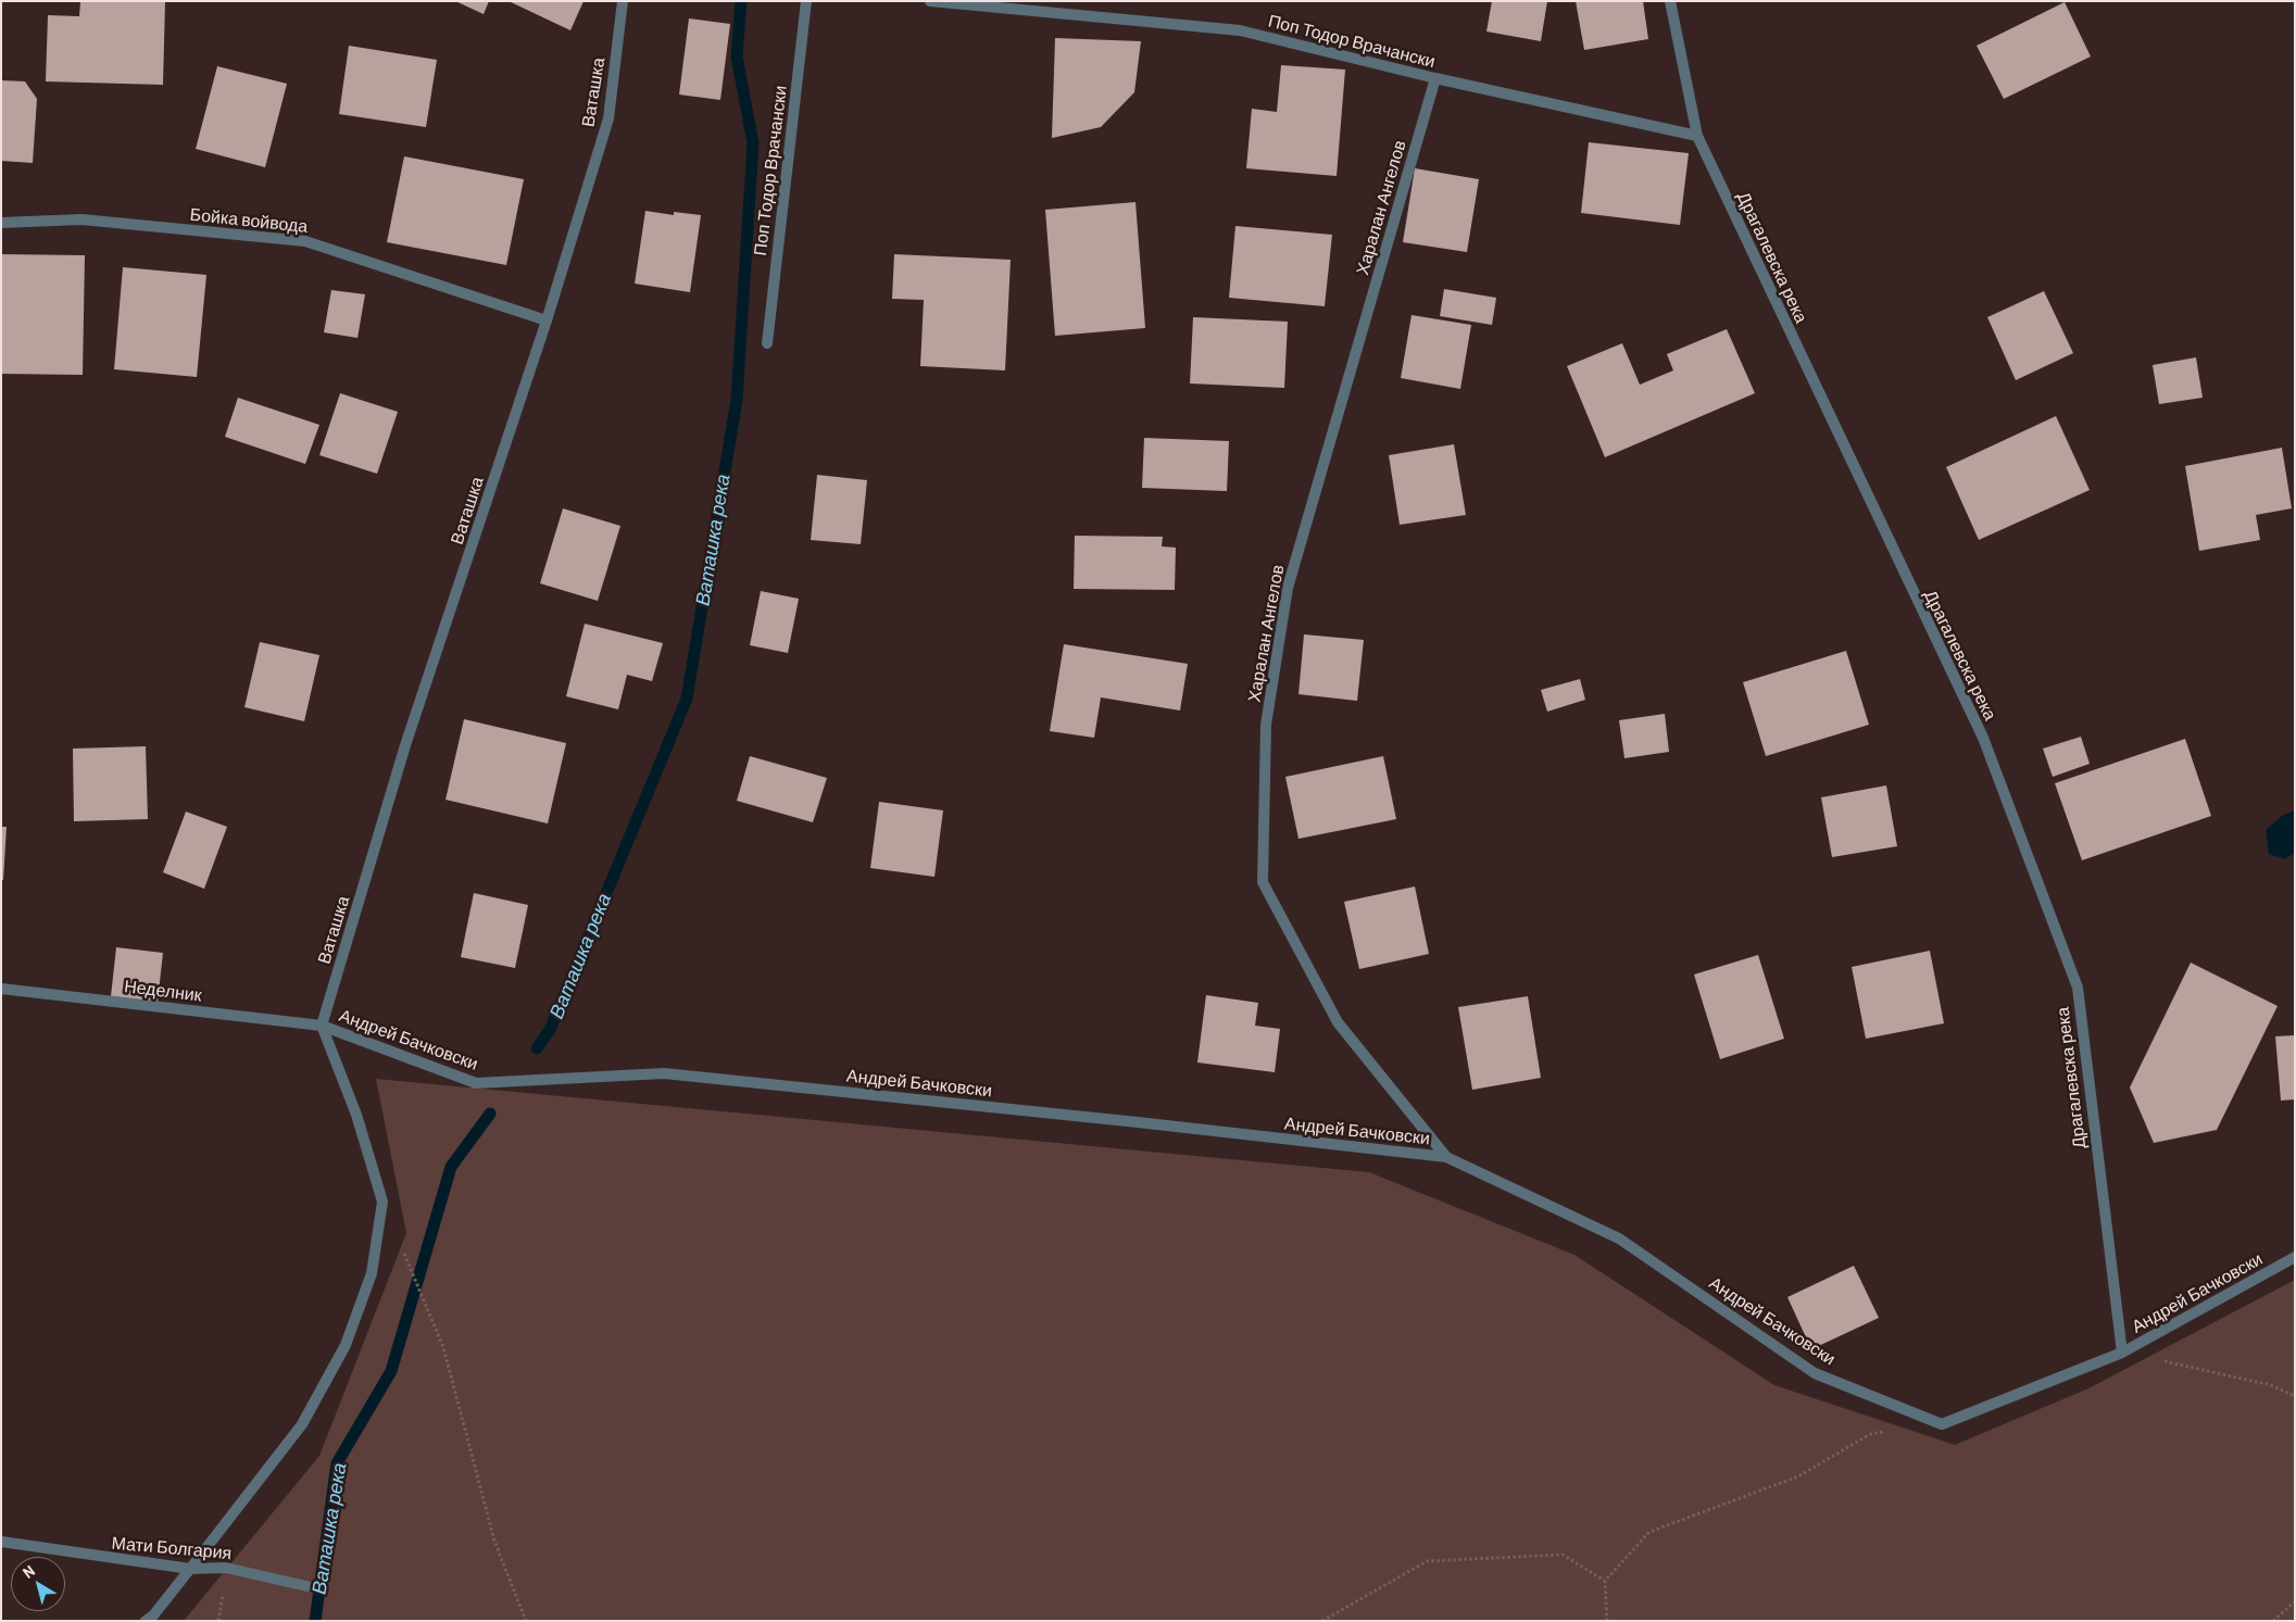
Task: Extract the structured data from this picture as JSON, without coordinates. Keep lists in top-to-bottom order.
{
  "streets": {
    "street": [
      "Поп Тодор Врачански",
      "Ваташка",
      "Харалан Ангелов",
      "Бойка войвода",
      "Драгалевска река",
      "Неделник",
      "Андрей Бачковски",
      "Мати Болгария"
    ]
  },
  "crossings": [
    ["Поп Тодор Врачански", "Харалан Ангелов"],
    ["Поп Тодор Врачански", "Драгалевска река"],
    ["Ваташка", "Бойка войвода"],
    ["Ваташка", "Неделник"],
    ["Ваташка", "Андрей Бачковски"],
    ["Харалан Ангелов", "Андрей Бачковски"],
    ["Драгалевска река", "Андрей Бачковски"],
    ["Неделник", "Андрей Бачковски"]
  ],
  "water": ["Ваташка река"],
  "north": "top left"
}
